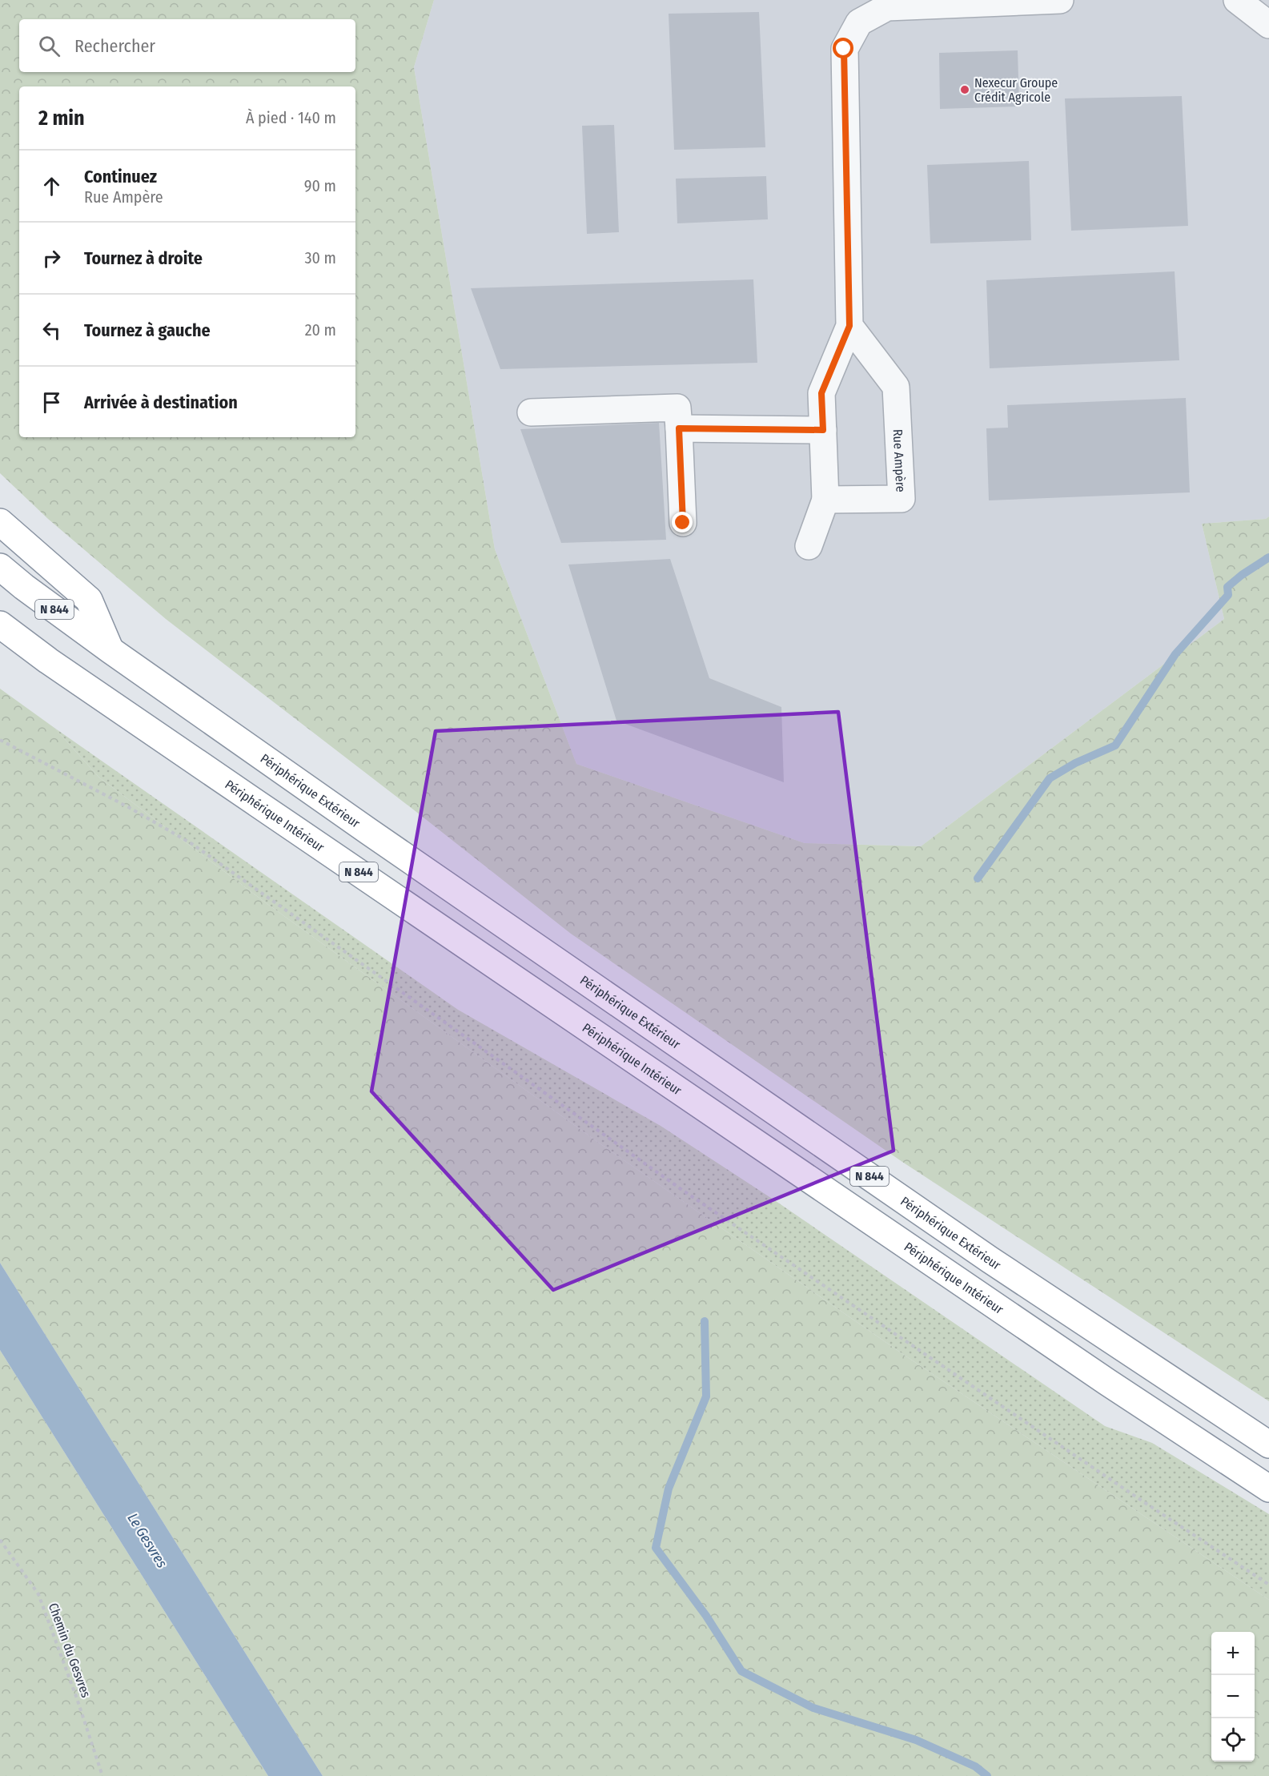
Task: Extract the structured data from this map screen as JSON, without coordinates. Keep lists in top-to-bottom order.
{
  "streets": {
    "highway": ["N 844", "Périphérique Extérieur", "Périphérique Intérieur"],
    "street": ["Rue Ampère"],
    "path": ["Chemin du Gesvres"]
  },
  "water": ["Le Gesvres"],
  "places": ["Nexecur Groupe Crédit Agricole"],
  "page": {
    "search": "Rechercher",
    "heading": ["2 min", "À pied · 140 m"],
    "list": [
      ["Continuez", "Rue Ampère", "90 m"],
      ["Tournez à droite", "30 m"],
      ["Tournez à gauche", "20 m"],
      "Arrivée à destination"
    ],
    "map_buttons": ["+", "−"]
  }
}
